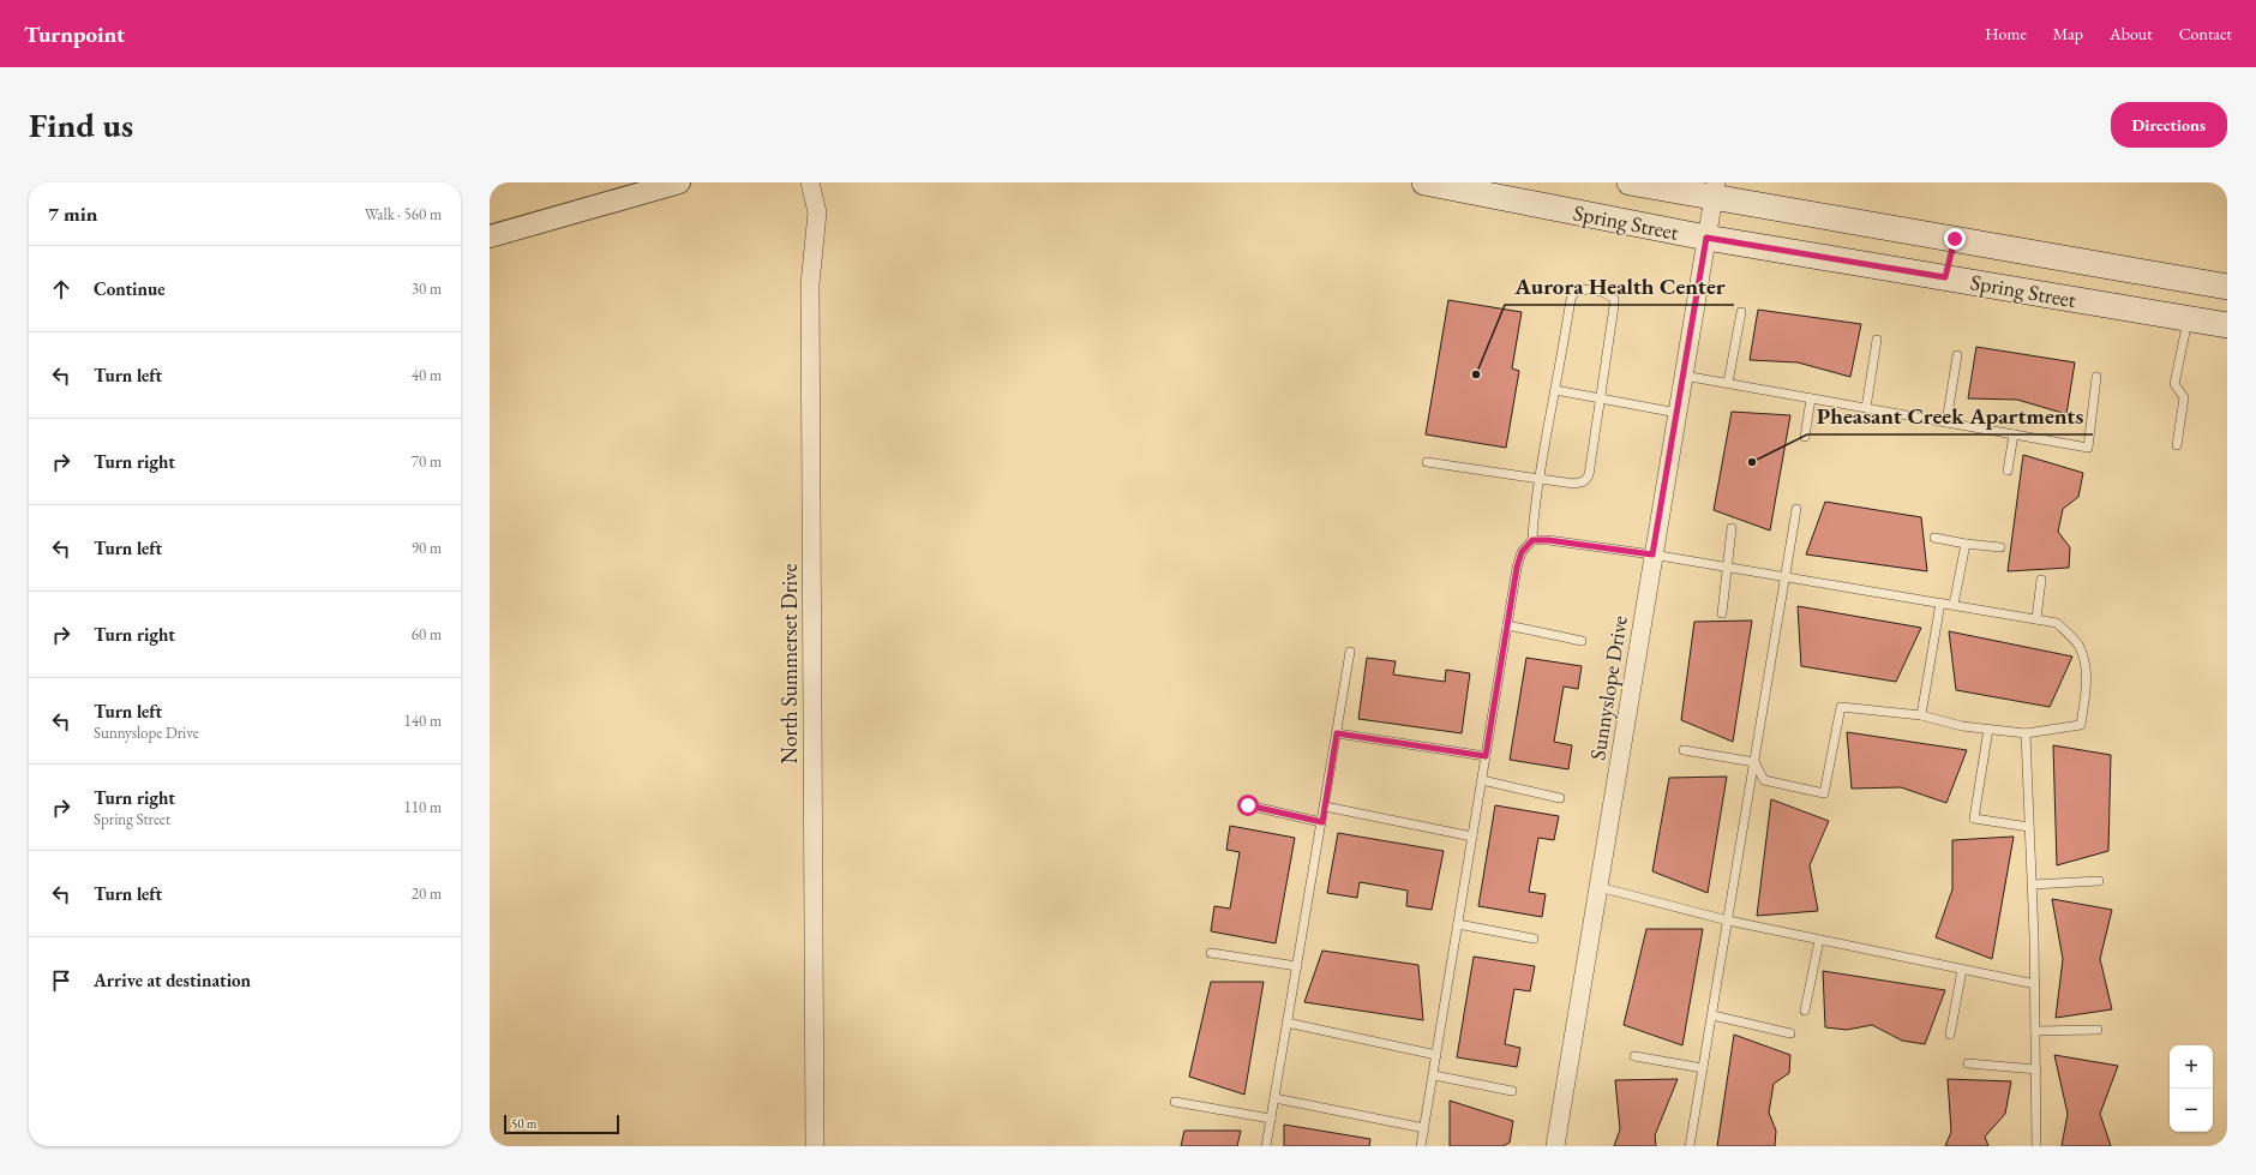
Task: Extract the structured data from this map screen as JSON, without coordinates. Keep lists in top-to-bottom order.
{
  "streets": {
    "main road": ["Spring Street"],
    "street": ["North Summerset Drive", "Sunnyslope Drive"]
  },
  "crossings": [
    ["Spring Street", "Sunnyslope Drive"]
  ],
  "places": ["Aurora Health Center", "Pheasant Creek Apartments"],
  "scale_bar": "50 m",
  "page": {
    "header": "Turnpoint",
    "nav": [
      "Home",
      "Map",
      "About",
      "Contact"
    ],
    "buttons": "Directions",
    "title": "Find us",
    "heading": ["7 min", "Walk · 560 m"],
    "list": [
      ["Continue", "30 m"],
      ["Turn left", "40 m"],
      ["Turn right", "70 m"],
      ["Turn left", "90 m"],
      ["Turn right", "60 m"],
      ["Turn left", "Sunnyslope Drive", "140 m"],
      ["Turn right", "Spring Street", "110 m"],
      ["Turn left", "20 m"],
      "Arrive at destination"
    ],
    "map_buttons": ["+", "−"],
    "scale": "50 m"
  }
}
